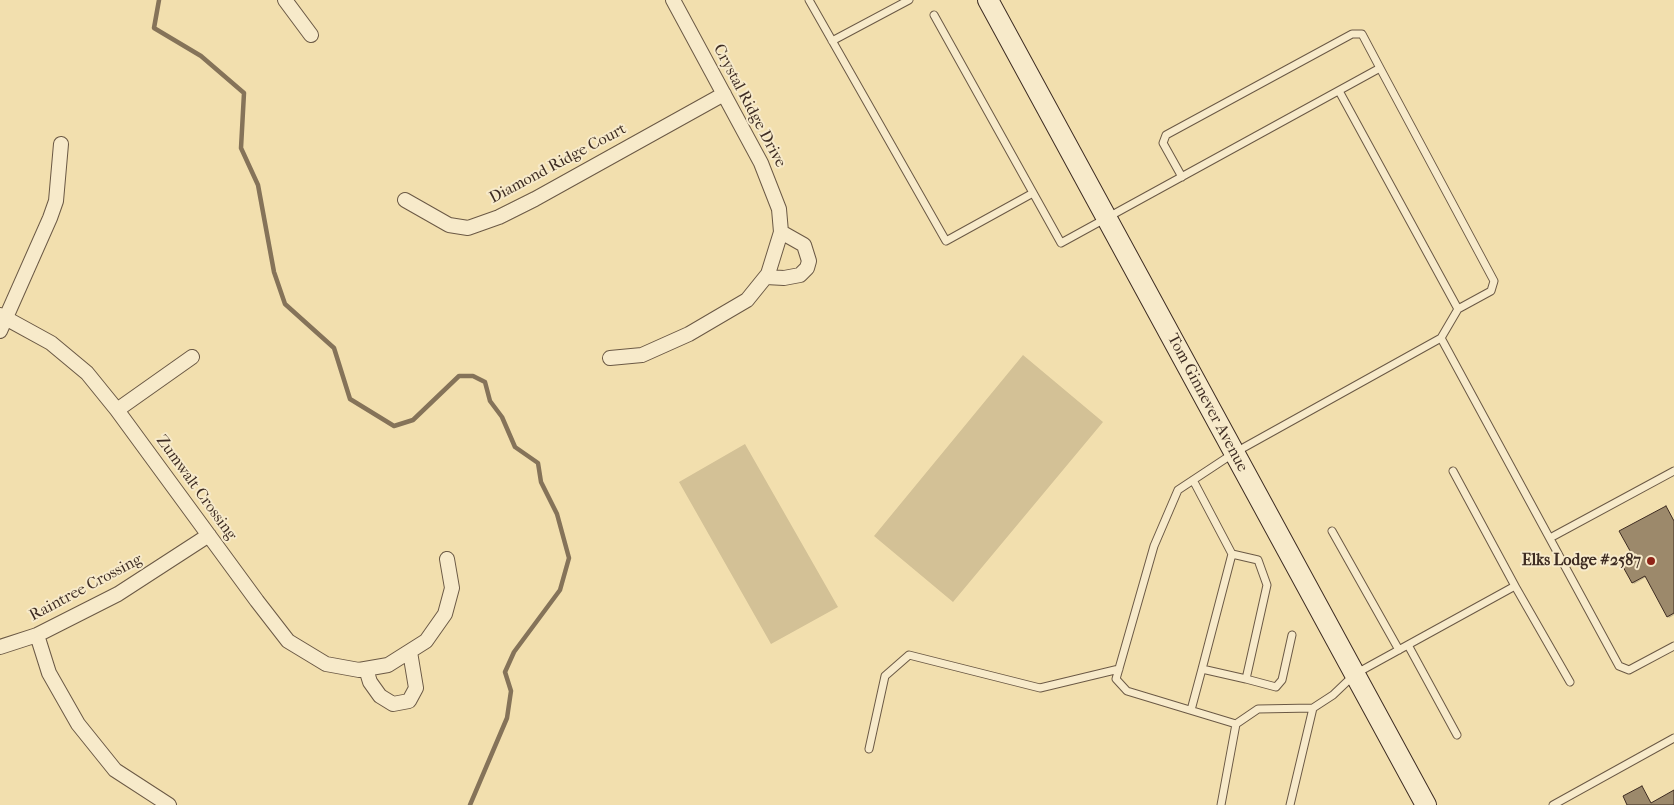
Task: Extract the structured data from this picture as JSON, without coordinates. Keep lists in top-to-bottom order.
{
  "streets": {
    "main road": ["Tom Ginnever Avenue"],
    "street": [
      "Crystal Ridge Drive",
      "Diamond Ridge Court",
      "Zumwalt Crossing",
      "Raintree Crossing"
    ]
  },
  "crossings": [
    ["Crystal Ridge Drive", "Diamond Ridge Court"],
    ["Zumwalt Crossing", "Raintree Crossing"]
  ],
  "places": ["Elks Lodge #2587"]
}
